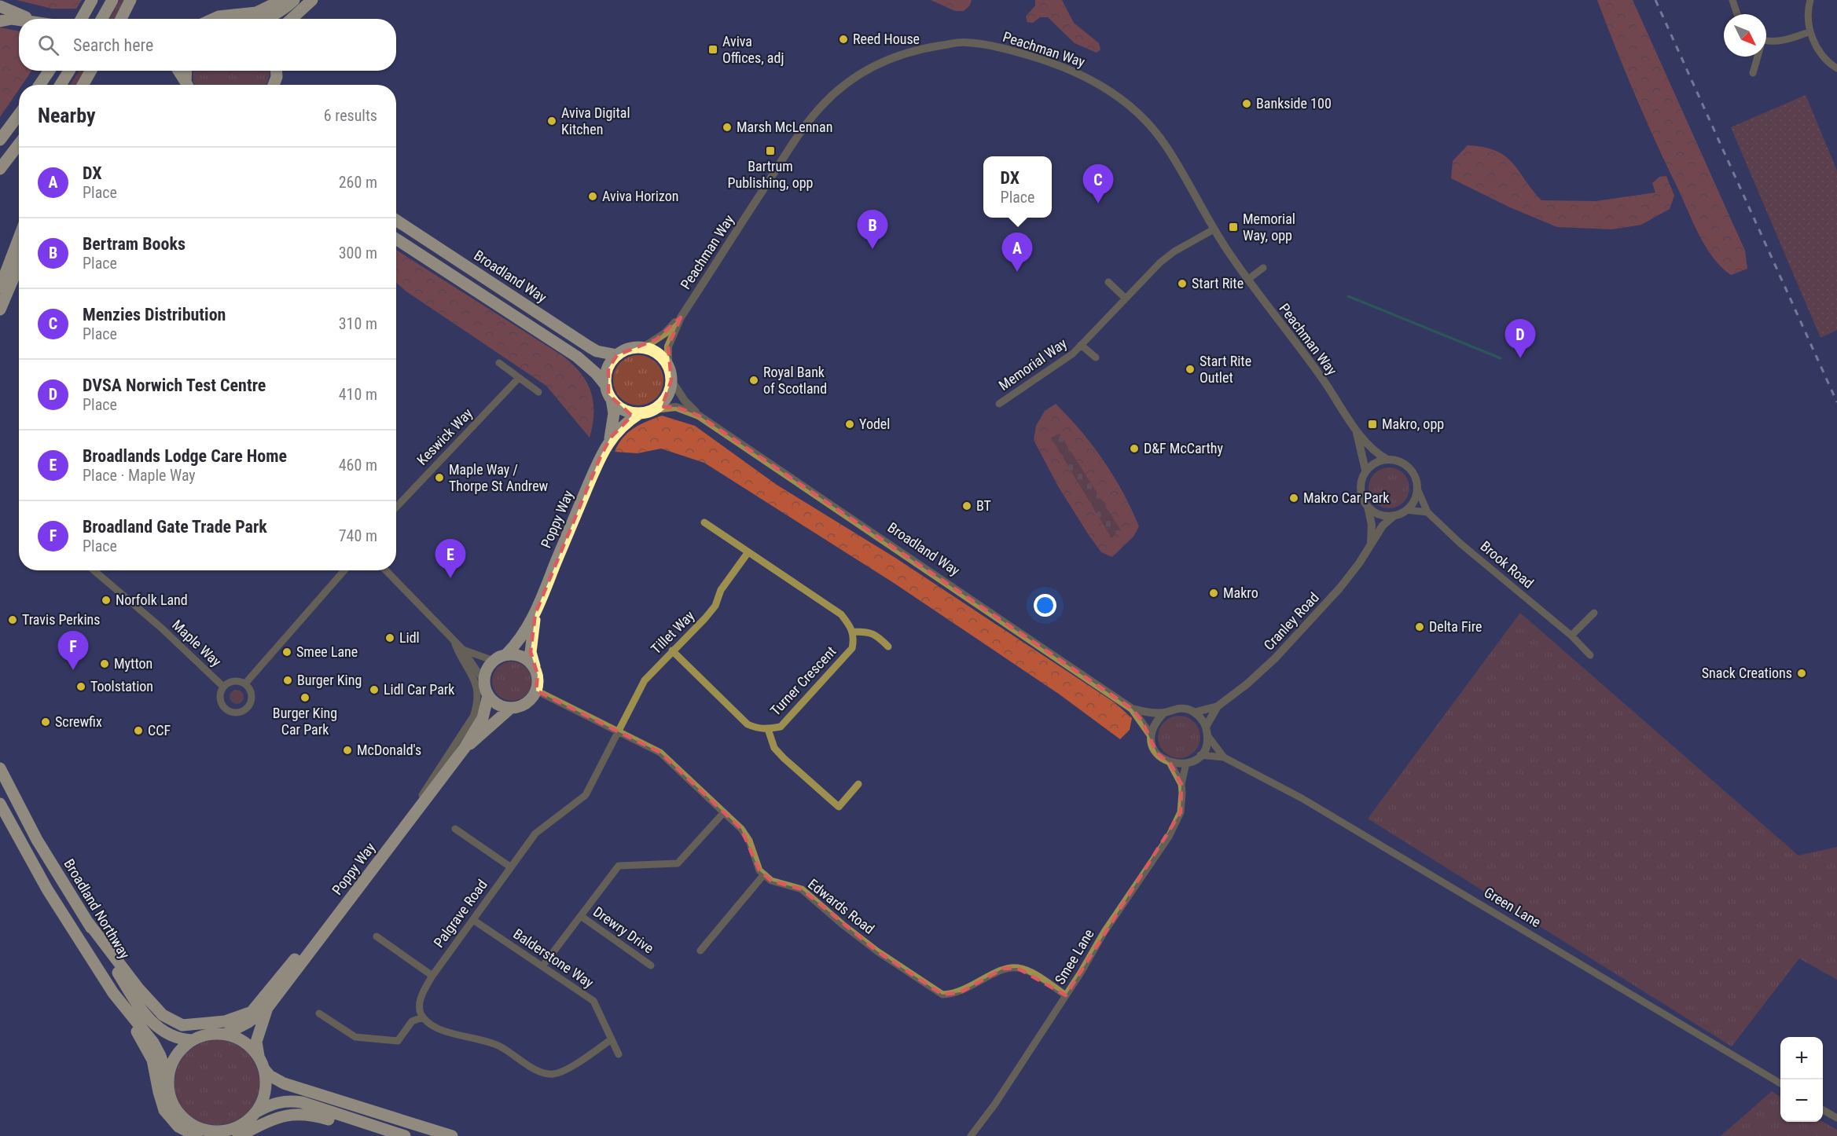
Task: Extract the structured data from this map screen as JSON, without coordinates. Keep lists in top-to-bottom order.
{
  "streets": {
    "highway": ["Broadland Way", "Poppy Way", "Broadland Northway"],
    "street": [
      "Peachman Way",
      "Memorial Way",
      "Keswick Way",
      "Brook Road",
      "Cranley Road",
      "Tillet Way",
      "Maple Way",
      "Turner Crescent",
      "Edwards Road",
      "Green Lane",
      "Palgrave Road",
      "Drewry Drive",
      "Smee Lane",
      "Balderstone Way"
    ]
  },
  "crossings": [
    ["Peachman Way", "Broadland Way"],
    ["Peachman Way", "Memorial Way"],
    ["Peachman Way", "Poppy Way"],
    ["Peachman Way", "Brook Road"],
    ["Peachman Way", "Cranley Road"],
    ["Broadland Way", "Poppy Way"],
    ["Broadland Way", "Cranley Road"],
    ["Broadland Way", "Green Lane"],
    ["Broadland Way", "Smee Lane"],
    ["Poppy Way", "Broadland Northway"],
    ["Brook Road", "Cranley Road"],
    ["Cranley Road", "Green Lane"],
    ["Cranley Road", "Smee Lane"],
    ["Tillet Way", "Turner Crescent"],
    ["Tillet Way", "Palgrave Road"],
    ["Edwards Road", "Smee Lane"],
    ["Green Lane", "Smee Lane"],
    ["Palgrave Road", "Balderstone Way"],
    ["Drewry Drive", "Balderstone Way"]
  ],
  "places": {
    "other": [
      "Reed House",
      "Bankside 100",
      "Aviva Digital Kitchen",
      "Marsh McLennan",
      "Aviva Horizon",
      "Start Rite",
      "Start Rite Outlet",
      "Royal Bank of Scotland",
      "Yodel",
      "D&F McCarthy",
      "Maple Way / Thorpe St Andrew",
      "Makro Car Park",
      "BT",
      "Makro",
      "Norfolk Land",
      "Travis Perkins",
      "Delta Fire",
      "Lidl",
      "Smee Lane",
      "Mytton",
      "Snack Creations",
      "Burger King",
      "Toolstation",
      "Lidl Car Park",
      "Burger King Car Park",
      "Screwfix",
      "CCF",
      "McDonald's"
    ],
    "transit": [
      "Aviva Offices, adj",
      "Bartrum Publishing, opp",
      "Memorial Way, opp",
      "Makro, opp"
    ]
  },
  "north": "bottom right",
  "page": {
    "search": "Search here",
    "heading": ["Nearby", "6 results"],
    "list": [
      {
        "mark": "A",
        "name": "DX",
        "note": "Place",
        "value": "260 m"
      },
      {
        "mark": "B",
        "name": "Bertram Books",
        "note": "Place",
        "value": "300 m"
      },
      {
        "mark": "C",
        "name": "Menzies Distribution",
        "note": "Place",
        "value": "310 m"
      },
      {
        "mark": "D",
        "name": "DVSA Norwich Test Centre",
        "note": "Place",
        "value": "410 m"
      },
      {
        "mark": "E",
        "name": "Broadlands Lodge Care Home",
        "note": "Place · Maple Way",
        "value": "460 m"
      },
      {
        "mark": "F",
        "name": "Broadland Gate Trade Park",
        "note": "Place",
        "value": "740 m"
      }
    ],
    "popup": ["DX", "Place"],
    "pins": [
      "C",
      "B",
      "A",
      "D",
      "E",
      "F"
    ],
    "map_buttons": ["+", "−"]
  }
}
